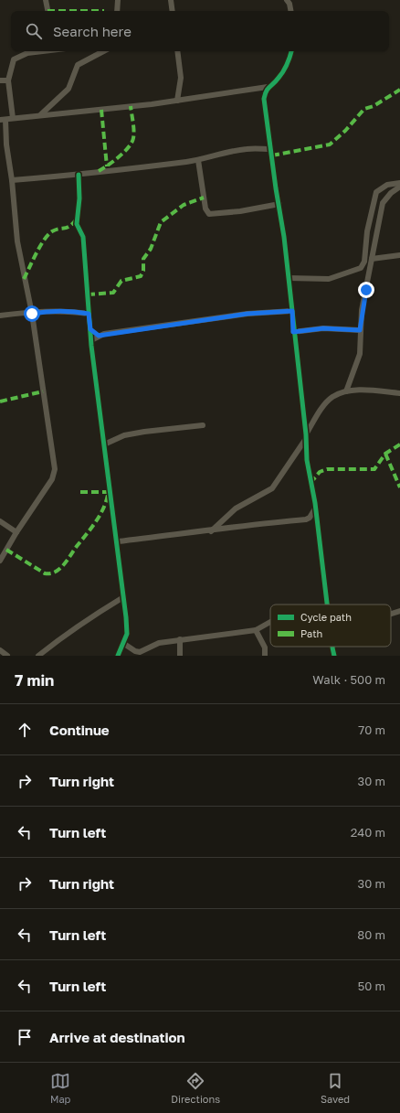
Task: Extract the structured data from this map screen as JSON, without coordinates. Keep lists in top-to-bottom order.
{
  "legend": ["Cycle path", "Path"],
  "page": {
    "search": "Search here",
    "heading": ["7 min", "Walk · 500 m"],
    "list": [
      ["Continue", "70 m"],
      ["Turn right", "30 m"],
      ["Turn left", "240 m"],
      ["Turn right", "30 m"],
      ["Turn left", "80 m"],
      ["Turn left", "50 m"],
      "Arrive at destination"
    ],
    "nav": ["Map", "Directions", "Saved"]
  }
}
